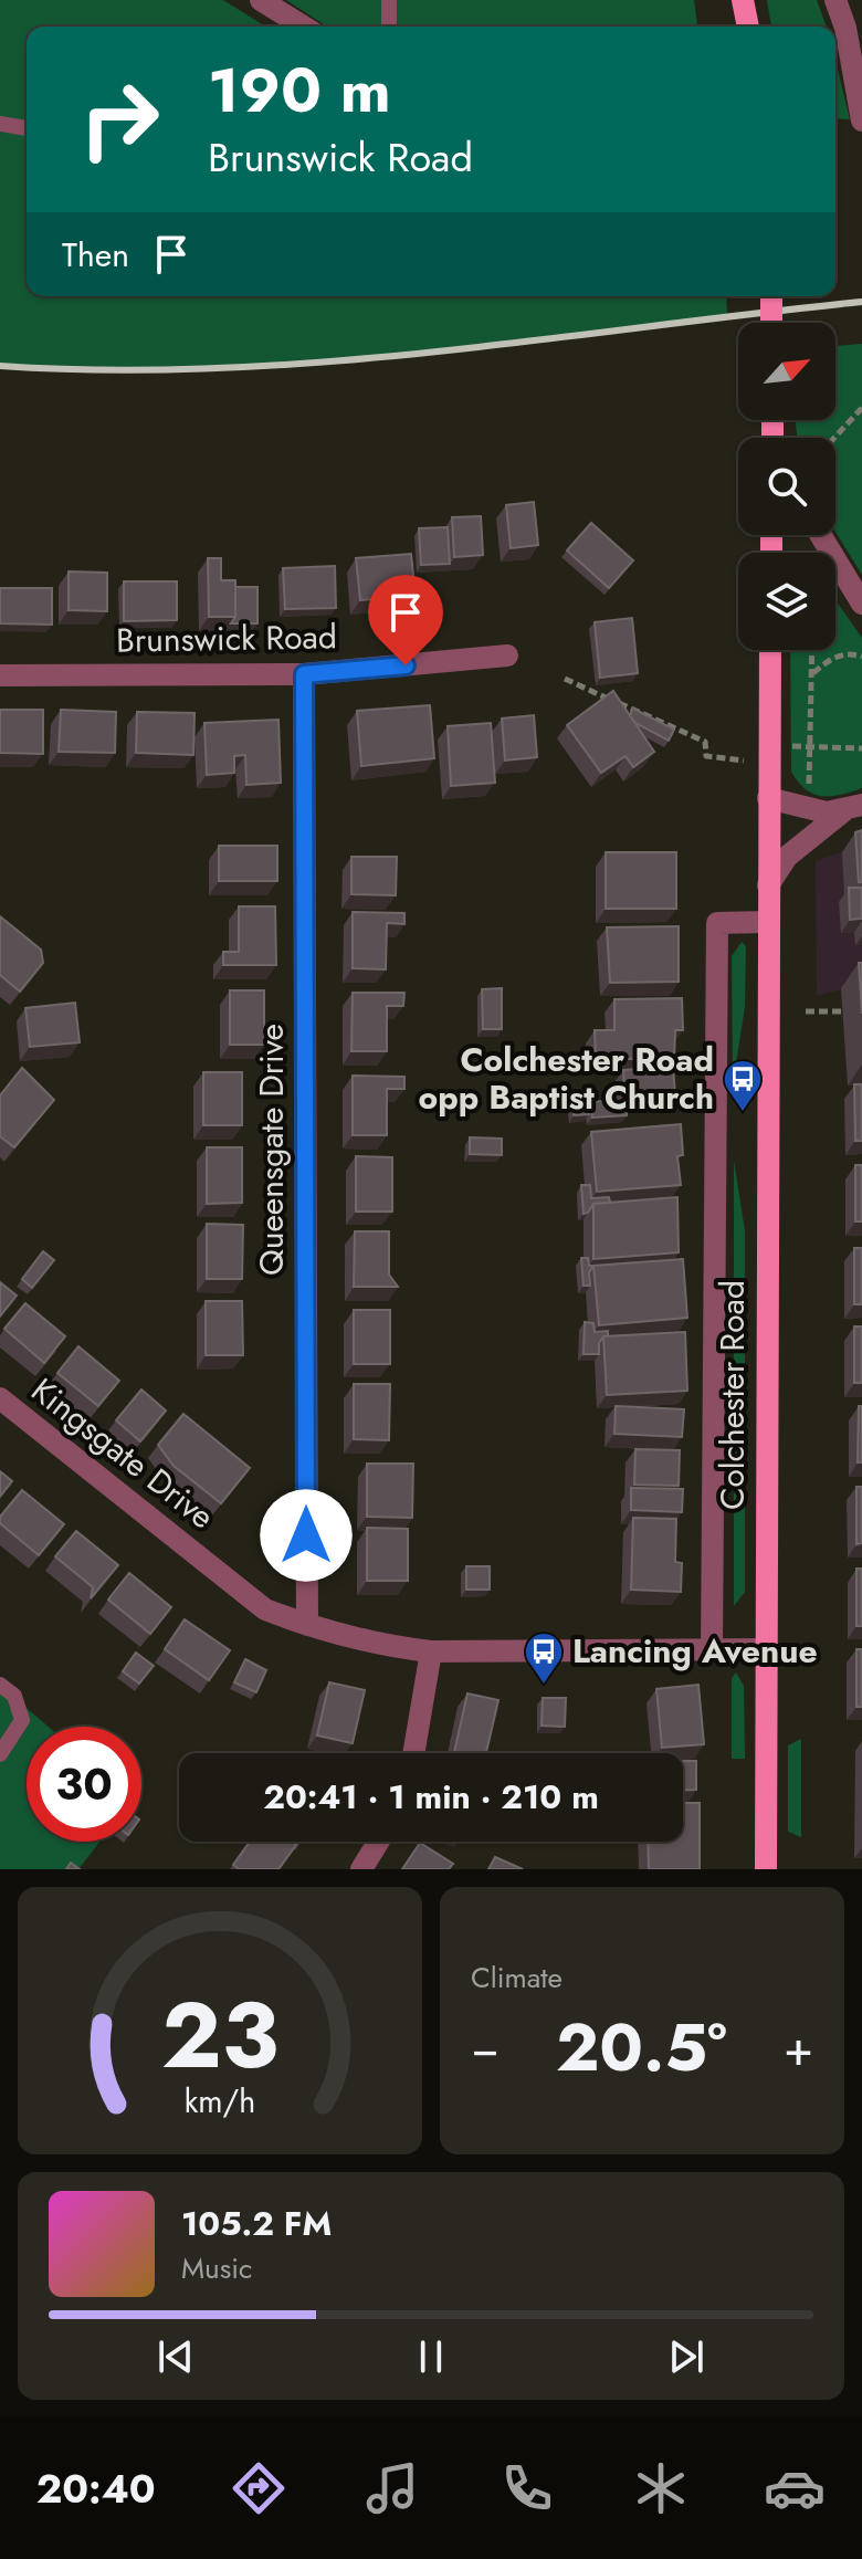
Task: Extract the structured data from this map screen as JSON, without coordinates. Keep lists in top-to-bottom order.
{
  "streets": {
    "main road": ["Colchester Road"],
    "street": ["Brunswick Road", "Queensgate Drive", "Kingsgate Drive"]
  },
  "crossings": [
    ["Brunswick Road", "Queensgate Drive"],
    ["Queensgate Drive", "Kingsgate Drive"],
    ["Colchester Road", "Kingsgate Drive"]
  ],
  "places": {
    "bus stop": ["Colchester Road opp Baptist Church", "Lancing Avenue"]
  },
  "north": "top right",
  "page": {
    "turn": ["190 m", "Brunswick Road"],
    "then": "Then",
    "limit": "30",
    "trip": "20:41 · 1 min · 210 m",
    "tile": "Climate",
    "heat": ["−", "20.5°", "+"],
    "song": ["105.2 FM", "Music"],
    "tabs": "20:40",
    "gauge": ["23", "km/h"]
  }
}
